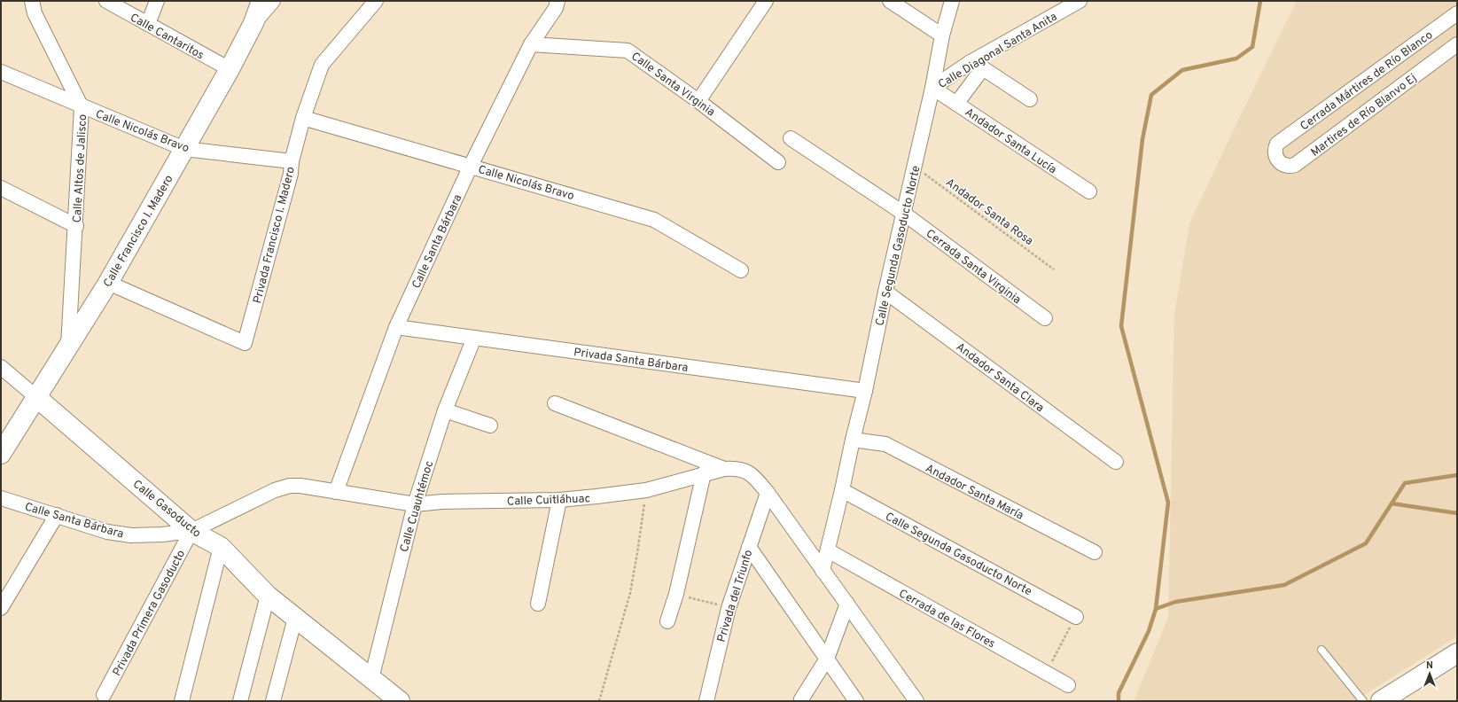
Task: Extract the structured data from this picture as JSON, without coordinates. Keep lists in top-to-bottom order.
{
  "streets": {
    "street": [
      "Calle Cantaritos",
      "Calle Diagonal Santa Anita",
      "Cerrada Mártires de Río Blanco",
      "Calle Santa Virginia",
      "Martires de Río Blanvo Ej",
      "Calle Nicolás Bravo",
      "Andador Santa Lucía",
      "Calle Altos de Jalisco",
      "Calle Francisco I. Madero",
      "Privada Francisco I. Madero",
      "Calle Santa Bárbara",
      "Calle Segunda Gasoducto Norte",
      "Cerrada Santa Virginia",
      "Privada Santa Bárbara",
      "Andador Santa Clara",
      "Andador Santa María",
      "Calle Cuitláhuac",
      "Calle Cuauhtémoc",
      "Calle Gasoducto",
      "Privada del Triunfo",
      "Privada Primera Gasoducto",
      "Cerrada de las Flores"
    ],
    "path": ["Andador Santa Rosa"]
  },
  "crossings": [
    ["Calle Cantaritos", "Calle Francisco I. Madero"],
    ["Calle Diagonal Santa Anita", "Andador Santa Lucía"],
    ["Calle Diagonal Santa Anita", "Calle Segunda Gasoducto Norte"],
    ["Cerrada Mártires de Río Blanco", "Martires de Río Blanvo Ej"],
    ["Calle Santa Virginia", "Calle Santa Bárbara"],
    ["Calle Nicolás Bravo", "Calle Altos de Jalisco"],
    ["Calle Nicolás Bravo", "Calle Francisco I. Madero"],
    ["Calle Nicolás Bravo", "Privada Francisco I. Madero"],
    ["Calle Nicolás Bravo", "Calle Santa Bárbara"],
    ["Andador Santa Lucía", "Calle Segunda Gasoducto Norte"],
    ["Calle Altos de Jalisco", "Calle Francisco I. Madero"],
    ["Andador Santa Rosa", "Calle Segunda Gasoducto Norte"],
    ["Calle Francisco I. Madero", "Privada Francisco I. Madero"],
    ["Calle Francisco I. Madero", "Calle Gasoducto"],
    ["Calle Santa Bárbara", "Privada Santa Bárbara"],
    ["Calle Santa Bárbara", "Calle Cuitláhuac"],
    ["Calle Santa Bárbara", "Calle Gasoducto"],
    ["Calle Santa Bárbara", "Privada Primera Gasoducto"],
    ["Calle Segunda Gasoducto Norte", "Cerrada Santa Virginia"],
    ["Calle Segunda Gasoducto Norte", "Privada Santa Bárbara"],
    ["Calle Segunda Gasoducto Norte", "Andador Santa Clara"],
    ["Calle Segunda Gasoducto Norte", "Andador Santa María"],
    ["Calle Segunda Gasoducto Norte", "Calle Cuitláhuac"],
    ["Calle Segunda Gasoducto Norte", "Cerrada de las Flores"],
    ["Privada Santa Bárbara", "Calle Cuauhtémoc"],
    ["Calle Cuitláhuac", "Calle Cuauhtémoc"],
    ["Calle Cuitláhuac", "Calle Gasoducto"],
    ["Calle Cuitláhuac", "Privada del Triunfo"],
    ["Calle Cuitláhuac", "Privada Primera Gasoducto"],
    ["Calle Cuauhtémoc", "Calle Gasoducto"],
    ["Calle Gasoducto", "Privada Primera Gasoducto"]
  ],
  "north": "top"
}
